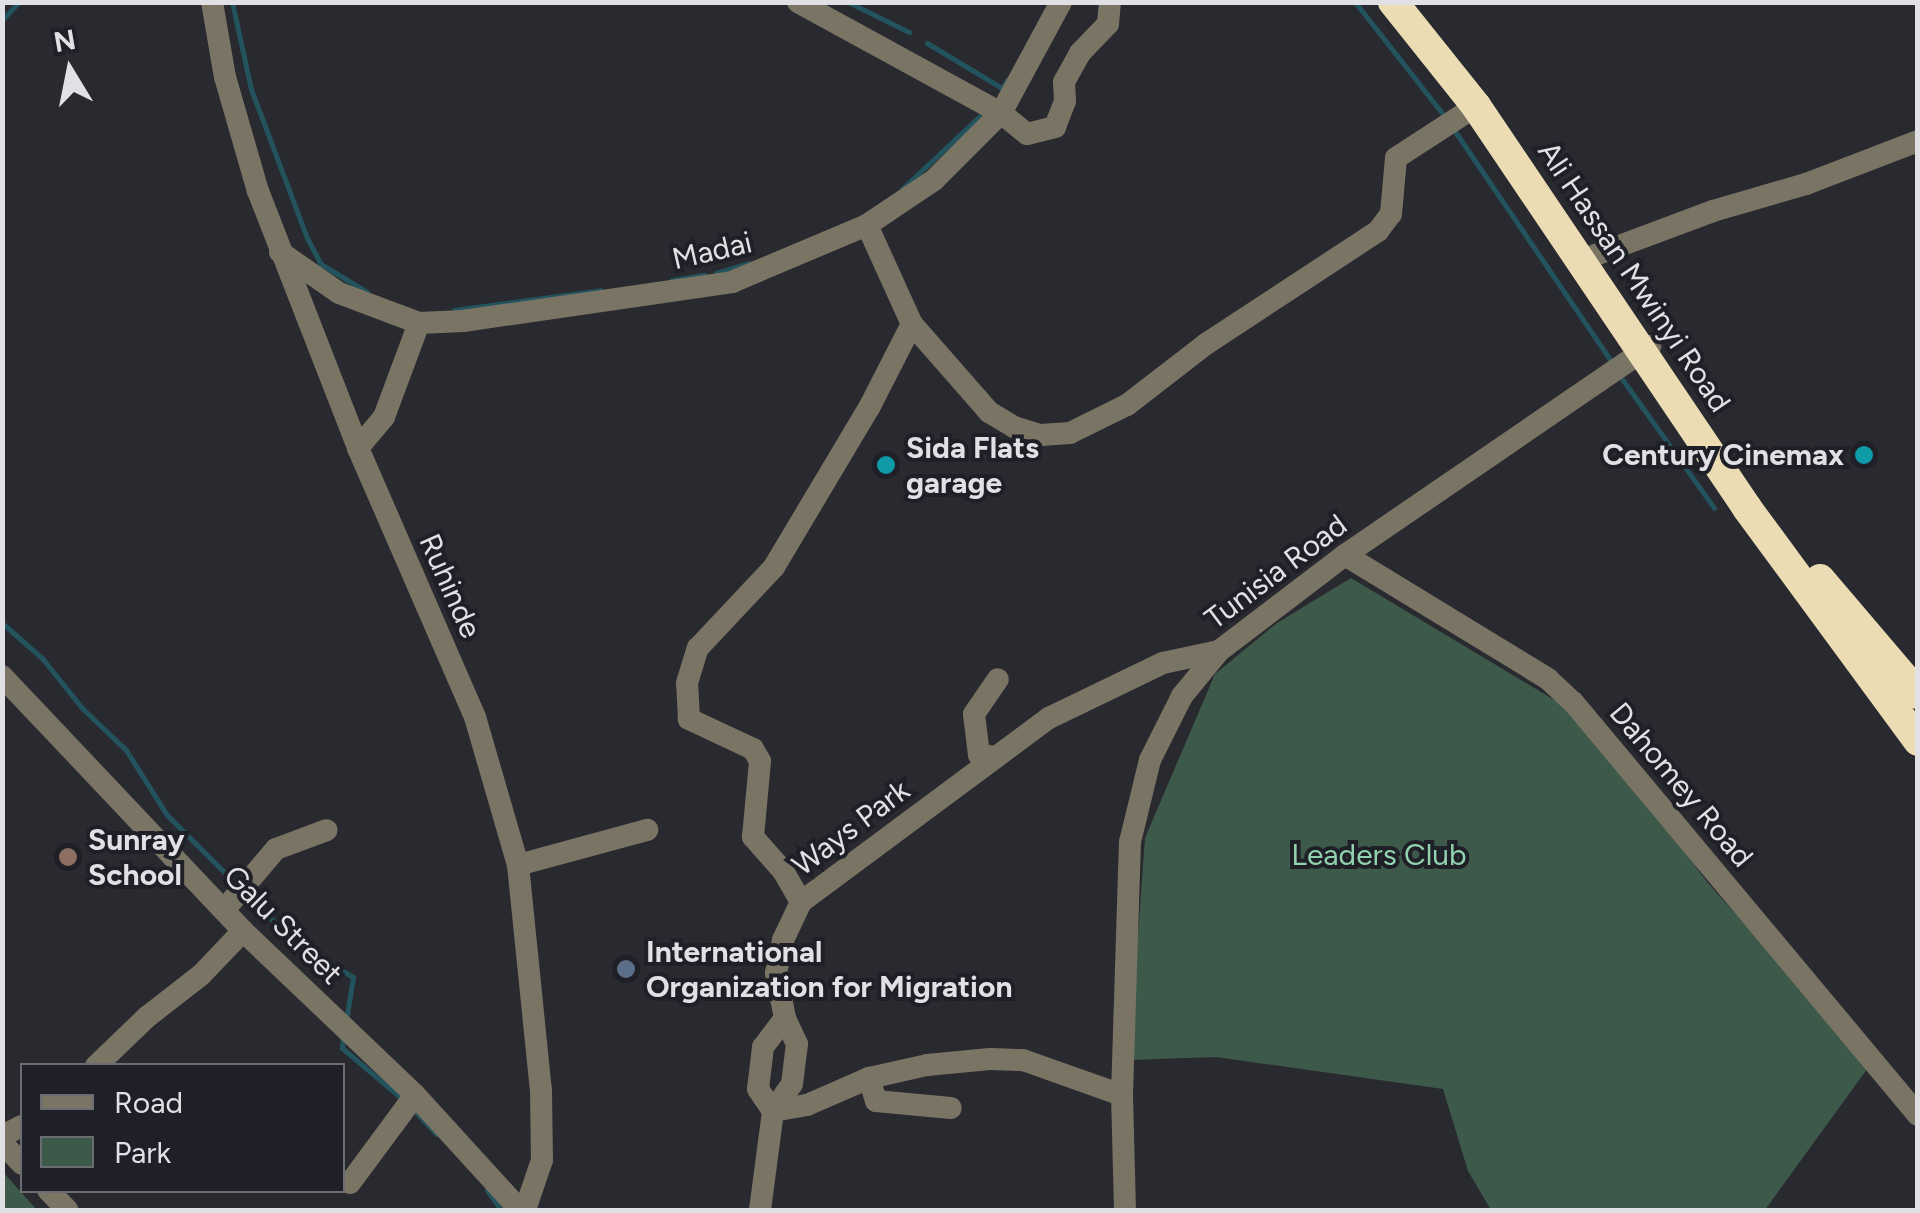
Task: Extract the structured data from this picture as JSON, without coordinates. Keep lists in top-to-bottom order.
{
  "streets": {
    "highway": ["Ali Hassan Mwinyi Road"],
    "street": [
      "Madai",
      "Tunisia Road",
      "Ruhinde",
      "Dahomey Road",
      "Ways Park",
      "Galu Street"
    ]
  },
  "crossings": [
    ["Madai", "Ruhinde"],
    ["Ali Hassan Mwinyi Road", "Tunisia Road"],
    ["Tunisia Road", "Dahomey Road"],
    ["Tunisia Road", "Ways Park"],
    ["Ruhinde", "Galu Street"]
  ],
  "parks": ["Leaders Club"],
  "places": [
    "Century Cinemax",
    "Sida Flats garage",
    "Sunray School",
    "International Organization for Migration"
  ],
  "legend": ["Road", "Park"],
  "north": "top"
}
